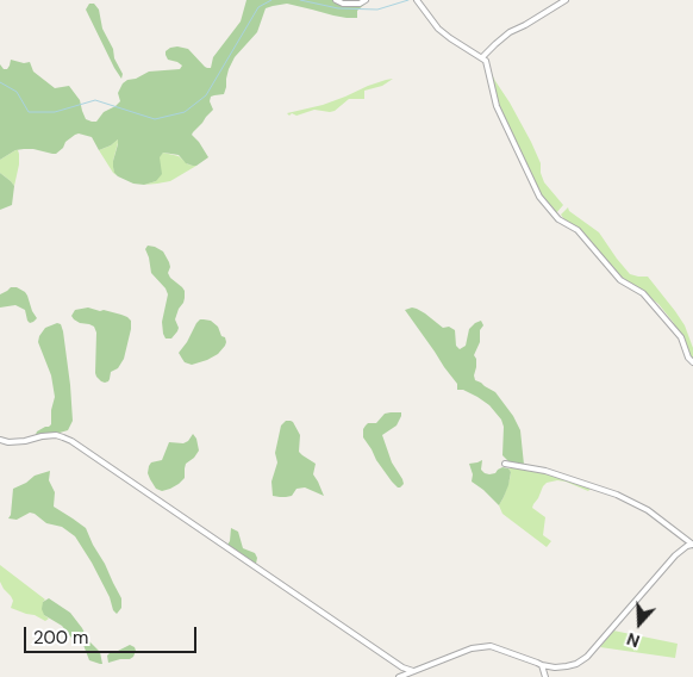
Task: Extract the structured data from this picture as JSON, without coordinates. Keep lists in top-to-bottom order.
{
  "scale_bar": "200 m",
  "north": "bottom"
}
